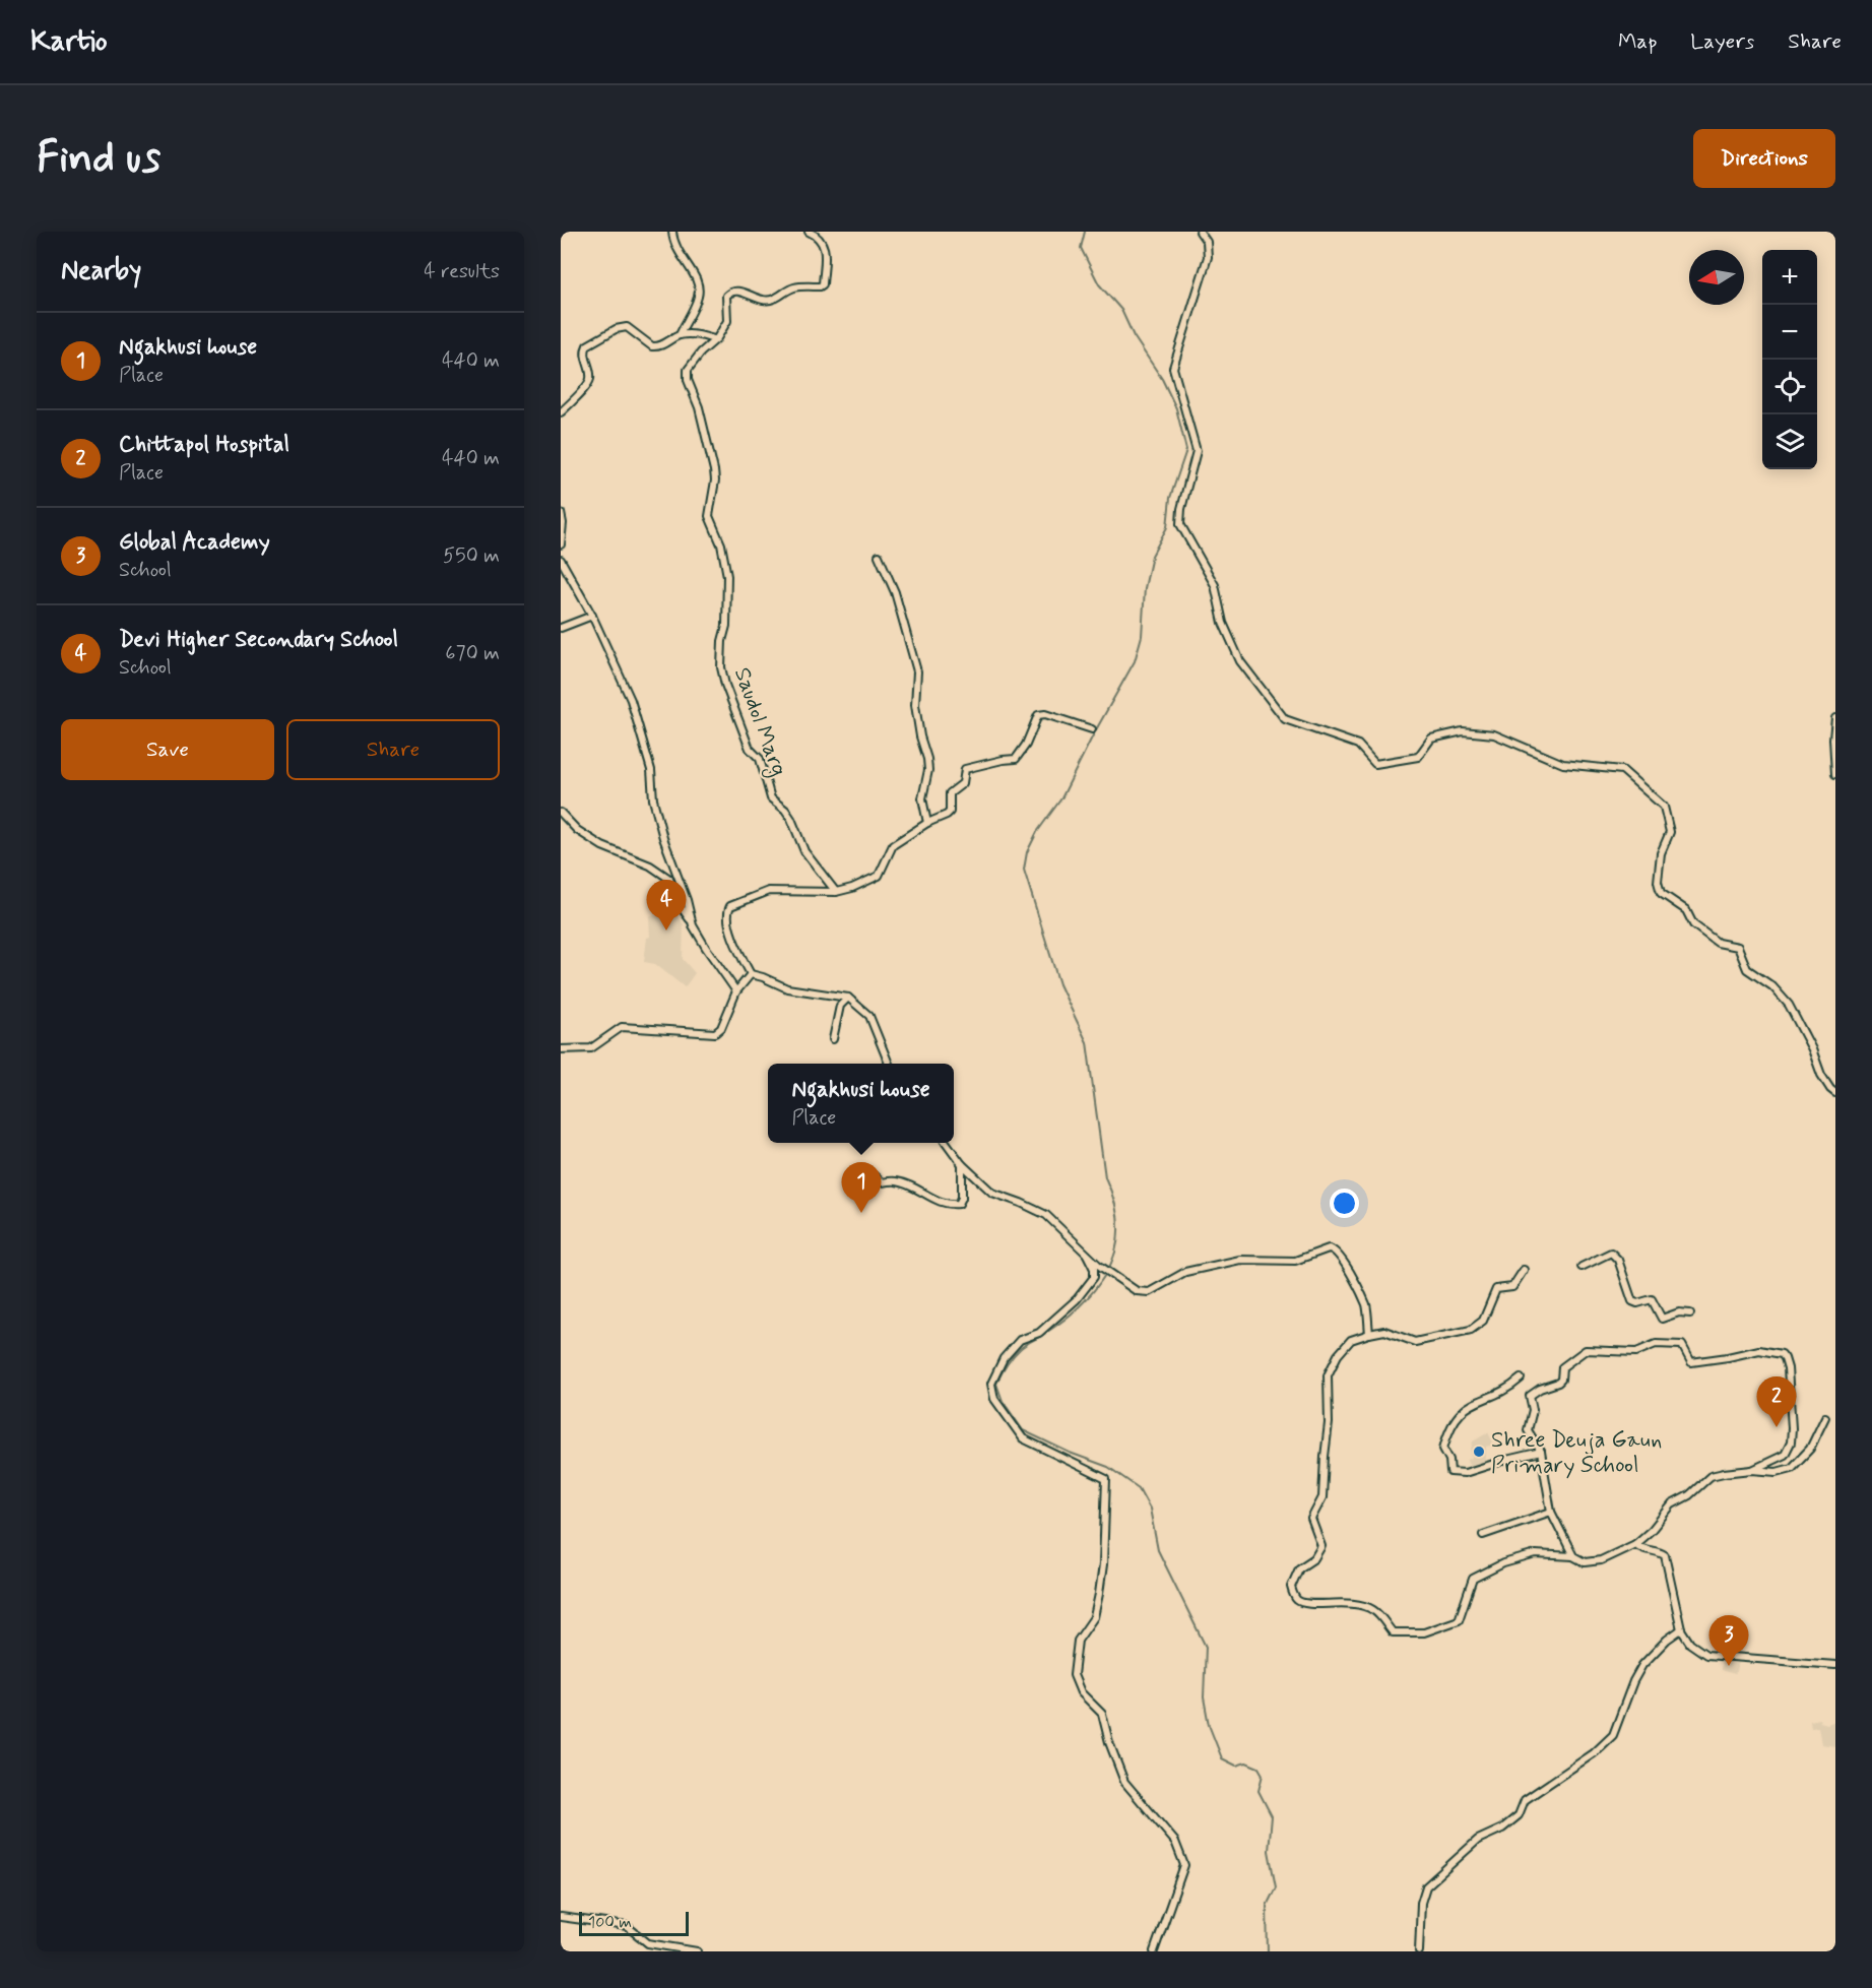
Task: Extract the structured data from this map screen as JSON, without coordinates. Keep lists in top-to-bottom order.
{
  "streets": {
    "street": ["Saudol Marg"]
  },
  "places": ["Shree Deuja Gaun Primary School"],
  "scale_bar": "100 m",
  "north": "left",
  "page": {
    "header": "Kartio",
    "nav": ["Map", "Layers", "Share"],
    "buttons": [
      "Directions",
      ["Save", "Share"]
    ],
    "title": "Find us",
    "heading": ["Nearby", "4 results"],
    "map_buttons": ["+", "−"],
    "list": [
      {
        "mark": "1",
        "name": "Ngakhusi house",
        "note": "Place",
        "value": "440 m"
      },
      {
        "mark": "2",
        "name": "Chittapol Hospital",
        "note": "Place",
        "value": "440 m"
      },
      {
        "mark": "3",
        "name": "Global Academy",
        "note": "School",
        "value": "550 m"
      },
      {
        "mark": "4",
        "name": "Devi Higher Secondary School",
        "note": "School",
        "value": "670 m"
      }
    ],
    "pins": [
      "4",
      "1",
      "2",
      "3"
    ],
    "popup": ["Ngakhusi house", "Place"],
    "scale": "100 m"
  }
}
